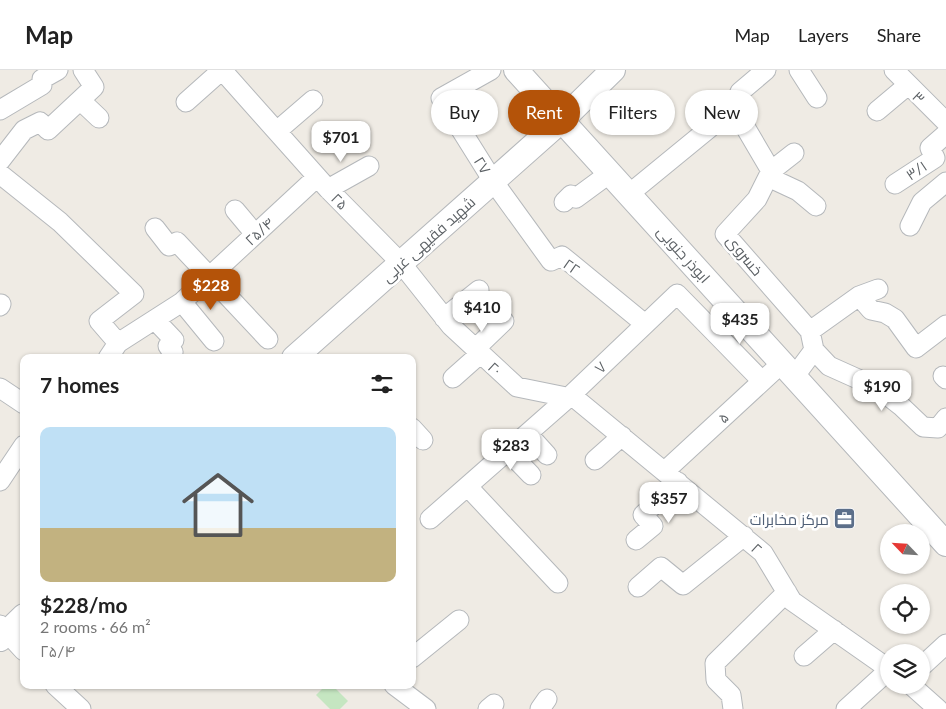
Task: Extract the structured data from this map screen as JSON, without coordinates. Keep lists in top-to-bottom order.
{
  "streets": {
    "street": [
      "۳",
      "۲۷",
      "۳/۱",
      "۲۵",
      "۲۵/۴",
      "شهید فقیهی غربی",
      "ابوذر جنوبی",
      "خسروی",
      "۲۲",
      "۷",
      "۲۰",
      "۵",
      "۲"
    ]
  },
  "crossings": [
    ["۲۷", "شهید فقیهی غربی"],
    ["۲۷", "۲۲"],
    ["۲۵", "۲۵/۴"],
    ["۲۵", "شهید فقیهی غربی"],
    ["۲۵", "۲۰"],
    ["شهید فقیهی غربی", "۲۲"],
    ["شهید فقیهی غربی", "۲۰"],
    ["ابوذر جنوبی", "۵"],
    ["۲۲", "۷"],
    ["۷", "۲۰"],
    ["۷", "۵"],
    ["۷", "۲"],
    ["۲۰", "۲"],
    ["۵", "۲"]
  ],
  "places": {
    "office": ["مرکز مخابرات"]
  },
  "north": "top left",
  "page": {
    "header": "Map",
    "nav": ["Map", "Layers", "Share"],
    "chip": [
      "Buy",
      "Rent",
      "Filters",
      "New"
    ],
    "price": [
      "$701",
      "$228",
      "$410",
      "$435",
      "$190",
      "$283",
      "$357"
    ],
    "heading": "7 homes",
    "list": [
      {
        "name": "$228/mo",
        "note": "2 rooms · 66 m² · ۲۵/۴"
      }
    ]
  }
}
